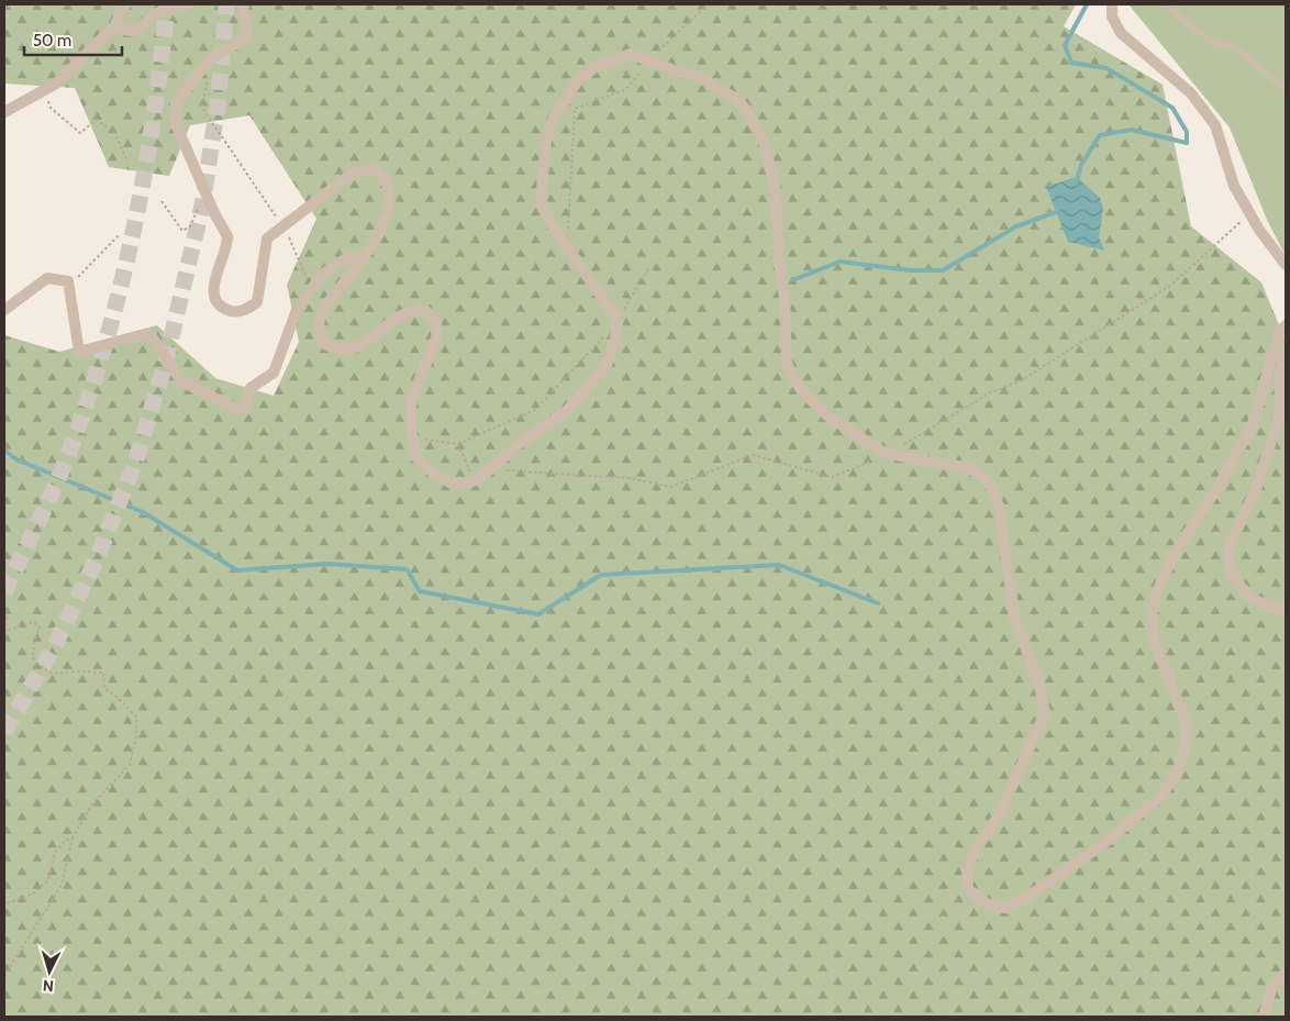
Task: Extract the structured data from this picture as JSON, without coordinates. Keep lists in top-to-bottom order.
{
  "scale_bar": "50 m",
  "north": "bottom"
}
